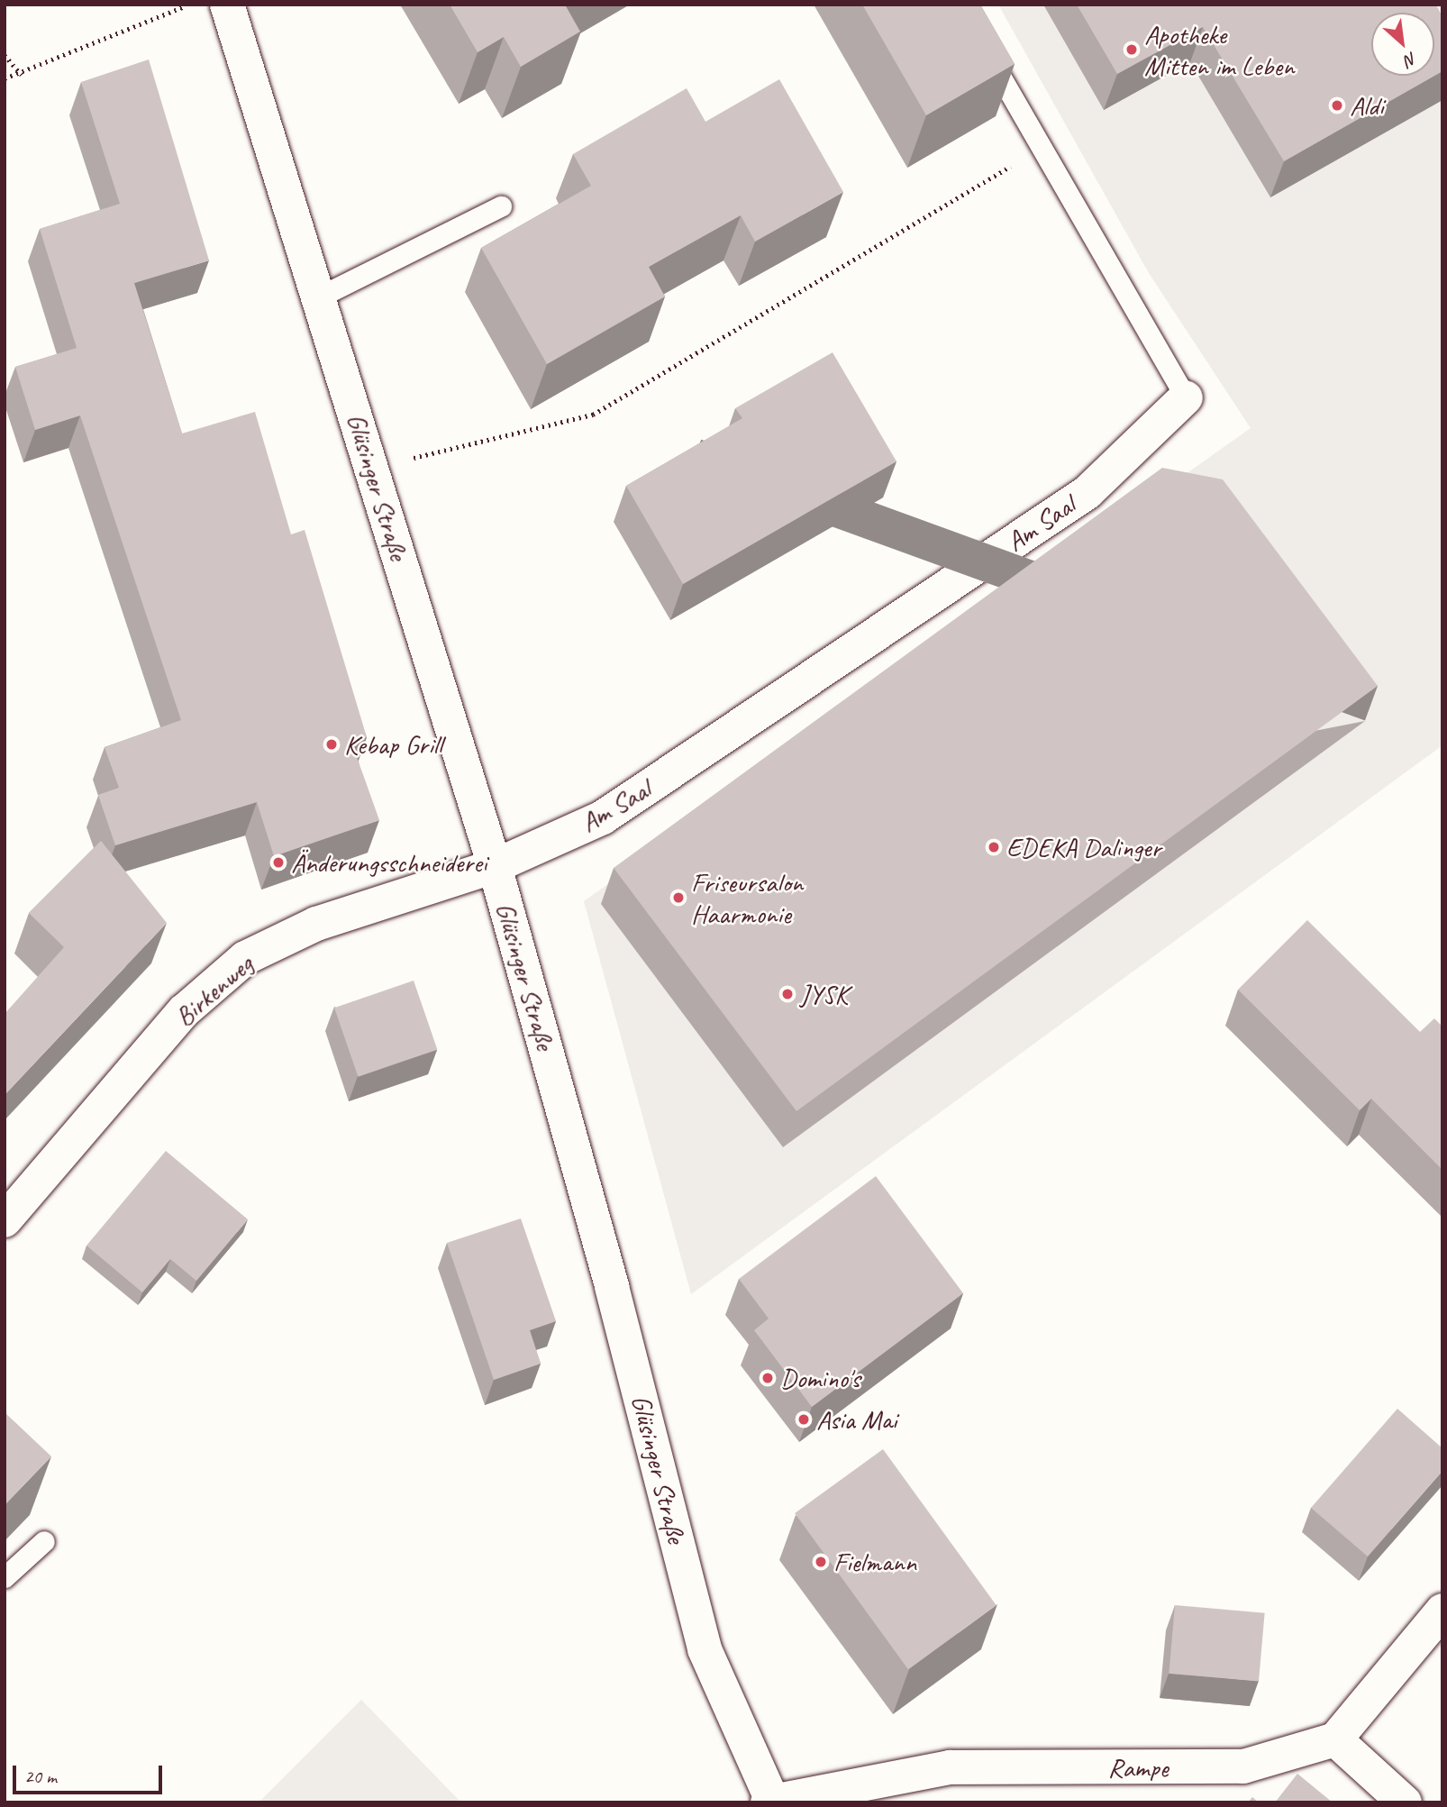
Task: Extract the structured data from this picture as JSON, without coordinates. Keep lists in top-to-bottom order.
{
  "streets": {
    "street": [
      "Glüsinger Straße",
      "Am Saal",
      "Birkenweg",
      "Rampe"
    ]
  },
  "crossings": [
    ["Glüsinger Straße", "Am Saal"],
    ["Glüsinger Straße", "Birkenweg"],
    ["Glüsinger Straße", "Rampe"],
    ["Am Saal", "Birkenweg"]
  ],
  "places": [
    "Apotheke Mitten im Leben",
    "Aldi",
    "Kebap Grill",
    "EDEKA Dalinger",
    "Änderungsschneiderei",
    "Friseursalon Haarmonie",
    "JYSK",
    "Domino's",
    "Asia Mai",
    "Fielmann"
  ],
  "scale_bar": "20 m",
  "north": "bottom right"
}
